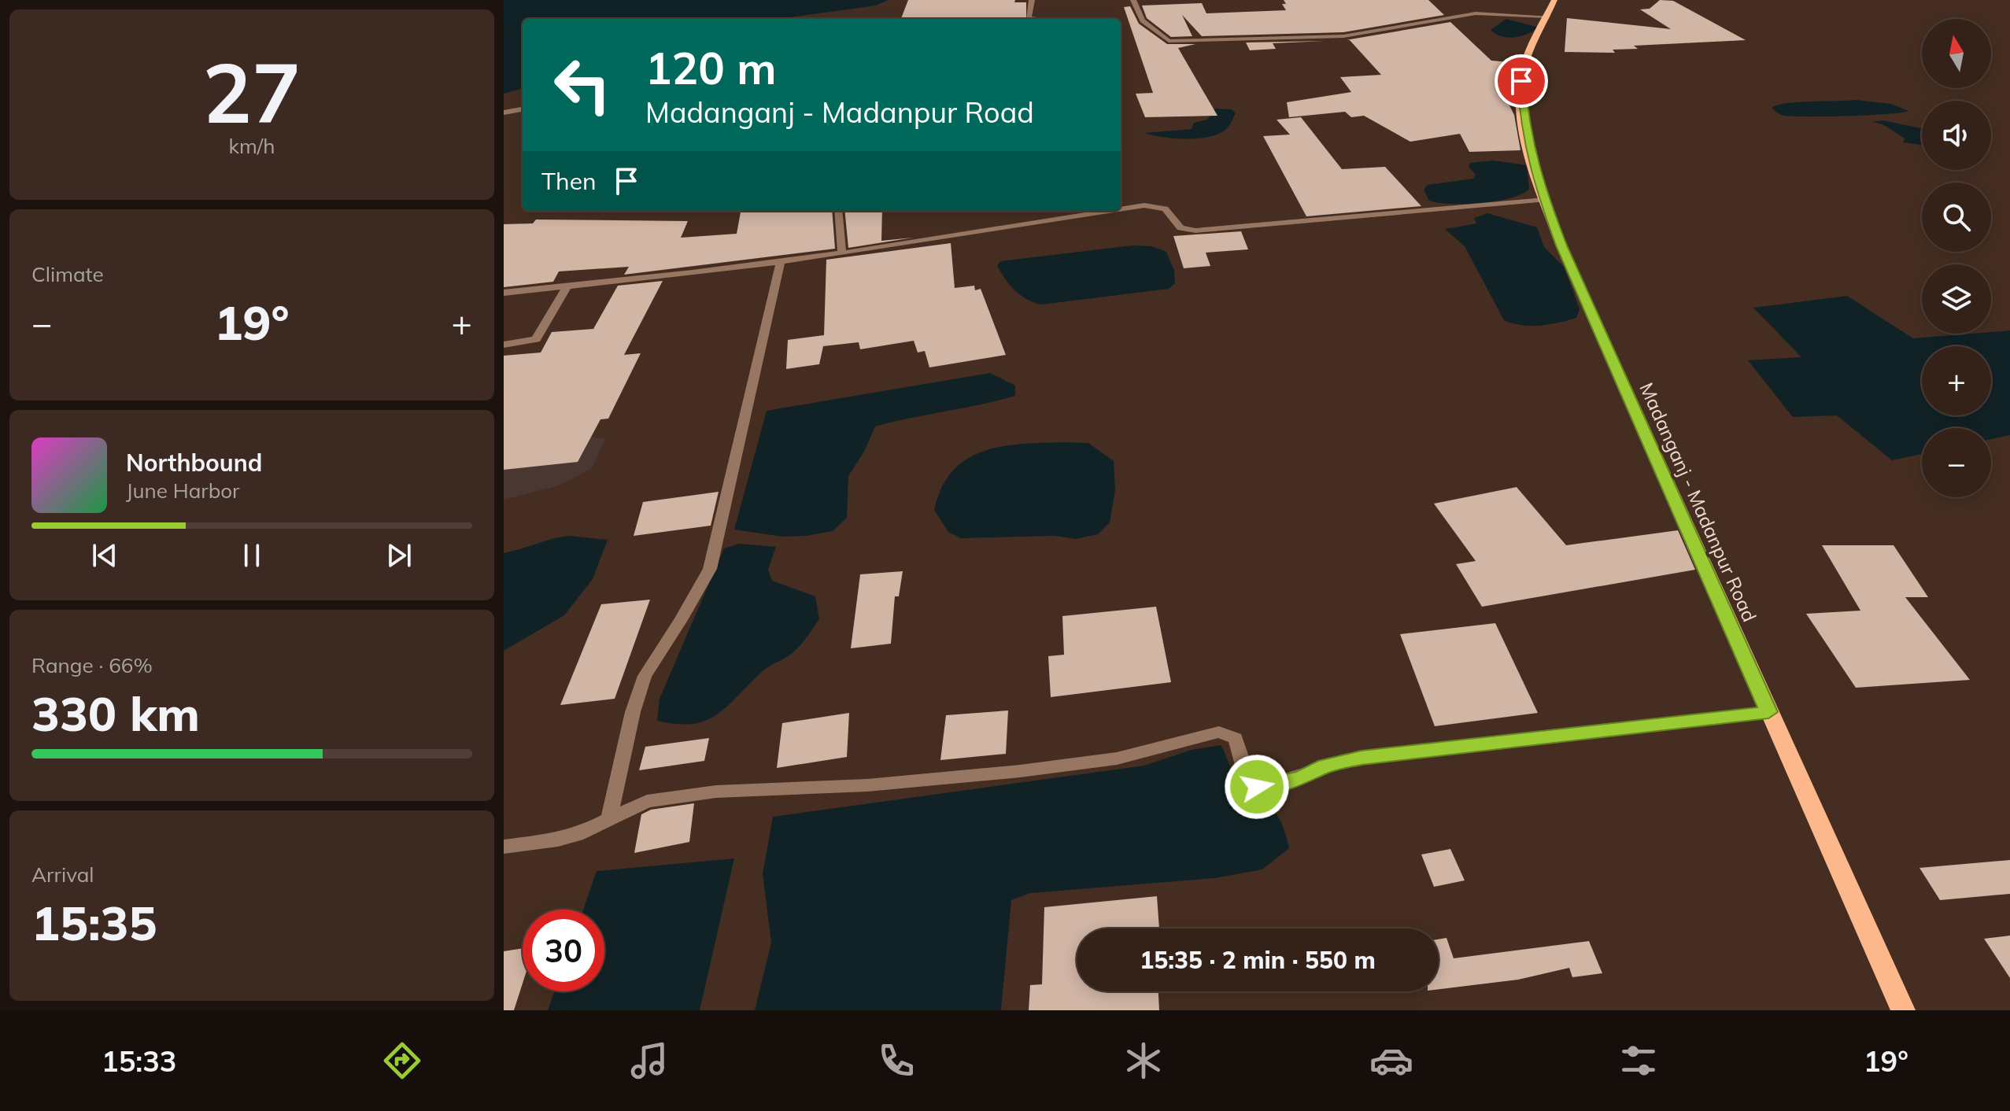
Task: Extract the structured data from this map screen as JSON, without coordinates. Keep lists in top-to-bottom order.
{
  "streets": {
    "main road": ["Madanganj - Madanpur Road"]
  },
  "north": "top",
  "page": {
    "tile": [
      ["27", "km/h"],
      "Climate",
      ["Range · 66%", "330 km"],
      ["Arrival", "15:35"]
    ],
    "map_buttons": ["+", "−"],
    "turn": ["120 m", "Madanganj - Madanpur Road"],
    "then": "Then",
    "heat": ["−", "19°", "+"],
    "song": ["Northbound", "June Harbor"],
    "limit": "30",
    "trip": "15:35 · 2 min · 550 m",
    "tabs": ["15:33", "19°"]
  }
}
